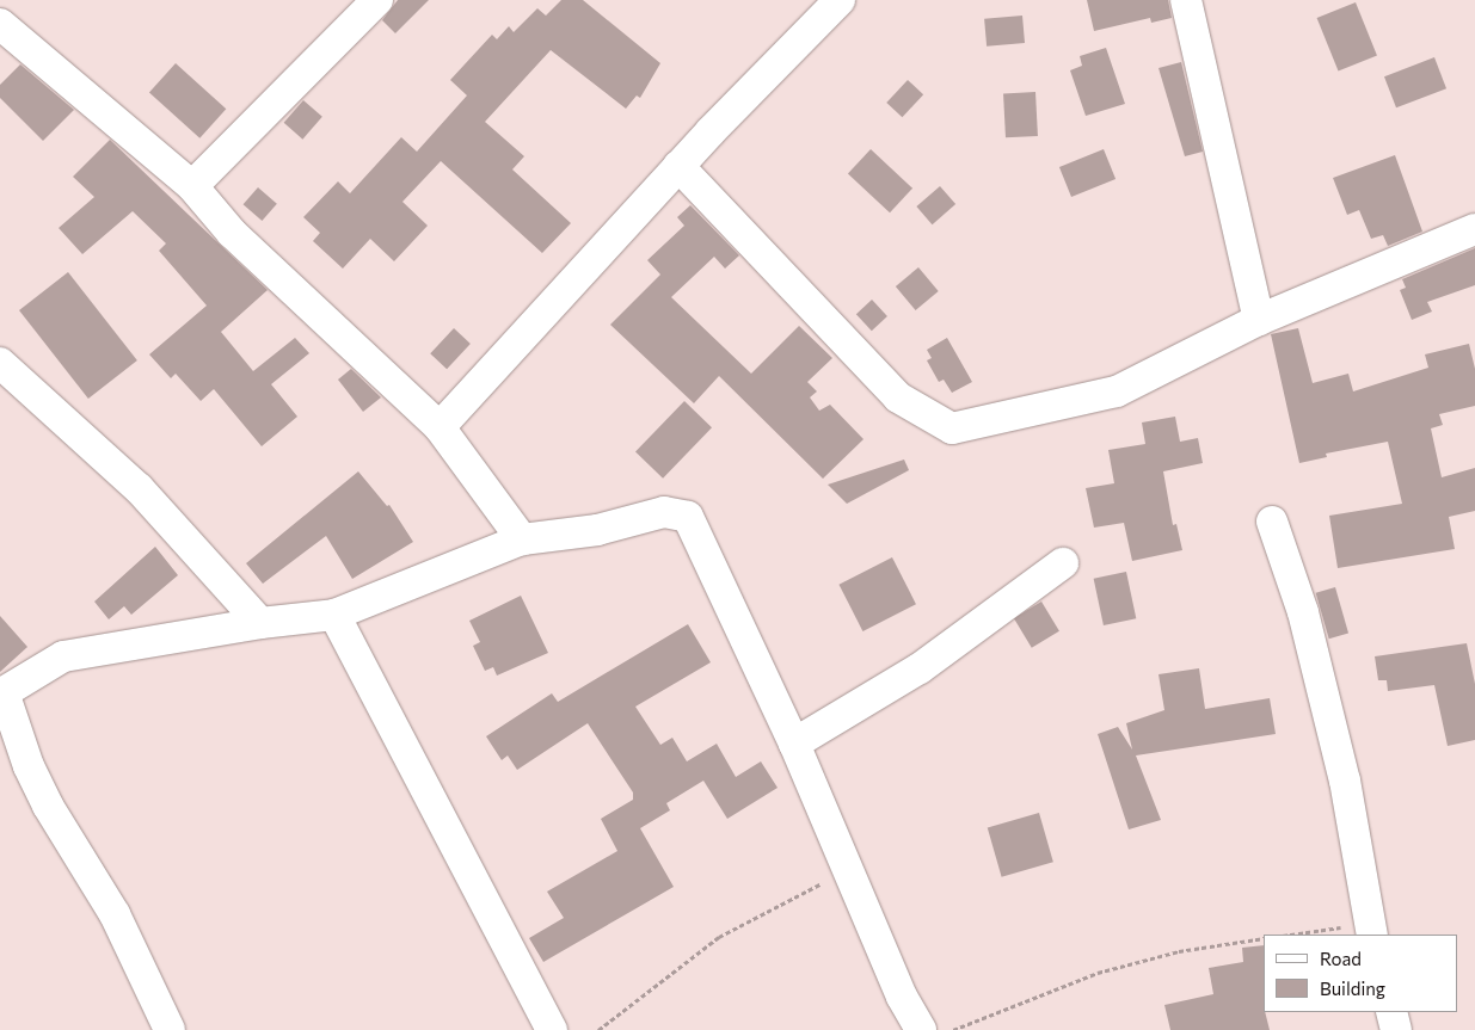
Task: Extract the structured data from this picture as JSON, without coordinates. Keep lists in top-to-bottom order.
{
  "legend": ["Road", "Building"]
}
